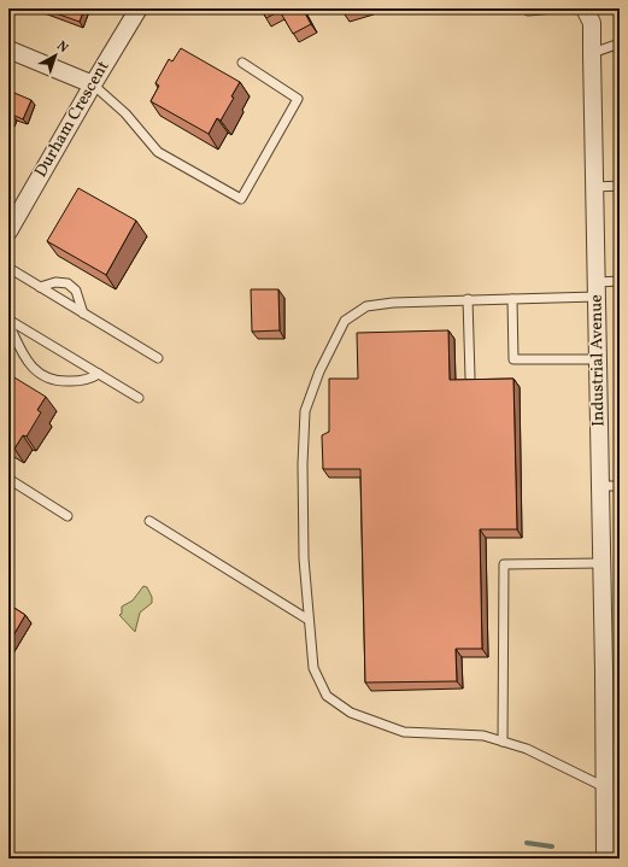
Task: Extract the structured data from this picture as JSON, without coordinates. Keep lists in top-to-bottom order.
{
  "streets": {
    "street": ["Durham Crescent", "Industrial Avenue"]
  },
  "north": "top right"
}
